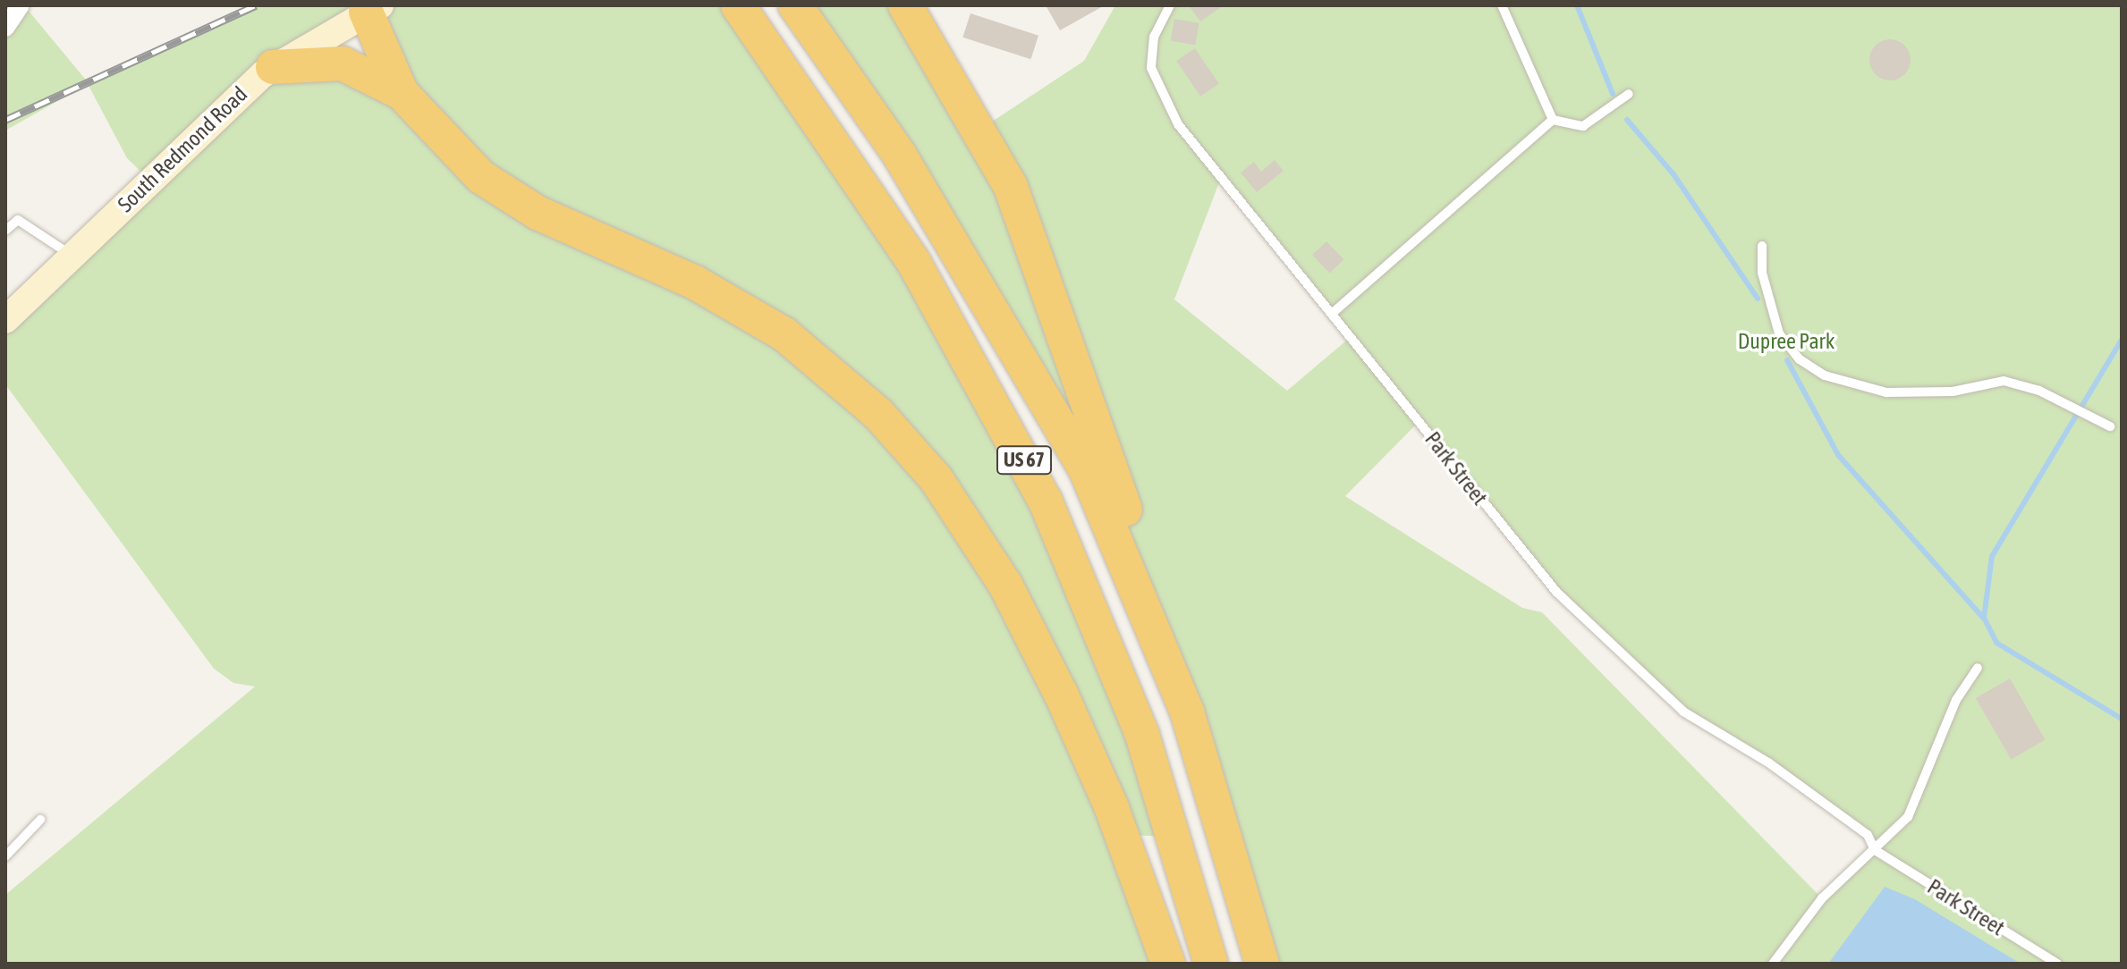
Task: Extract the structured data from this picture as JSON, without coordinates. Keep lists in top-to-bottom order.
{
  "streets": {
    "highway": ["US 67"],
    "street": ["South Redmond Road"],
    "lane": ["Park Street"]
  },
  "parks": ["Dupree Park"]
}
